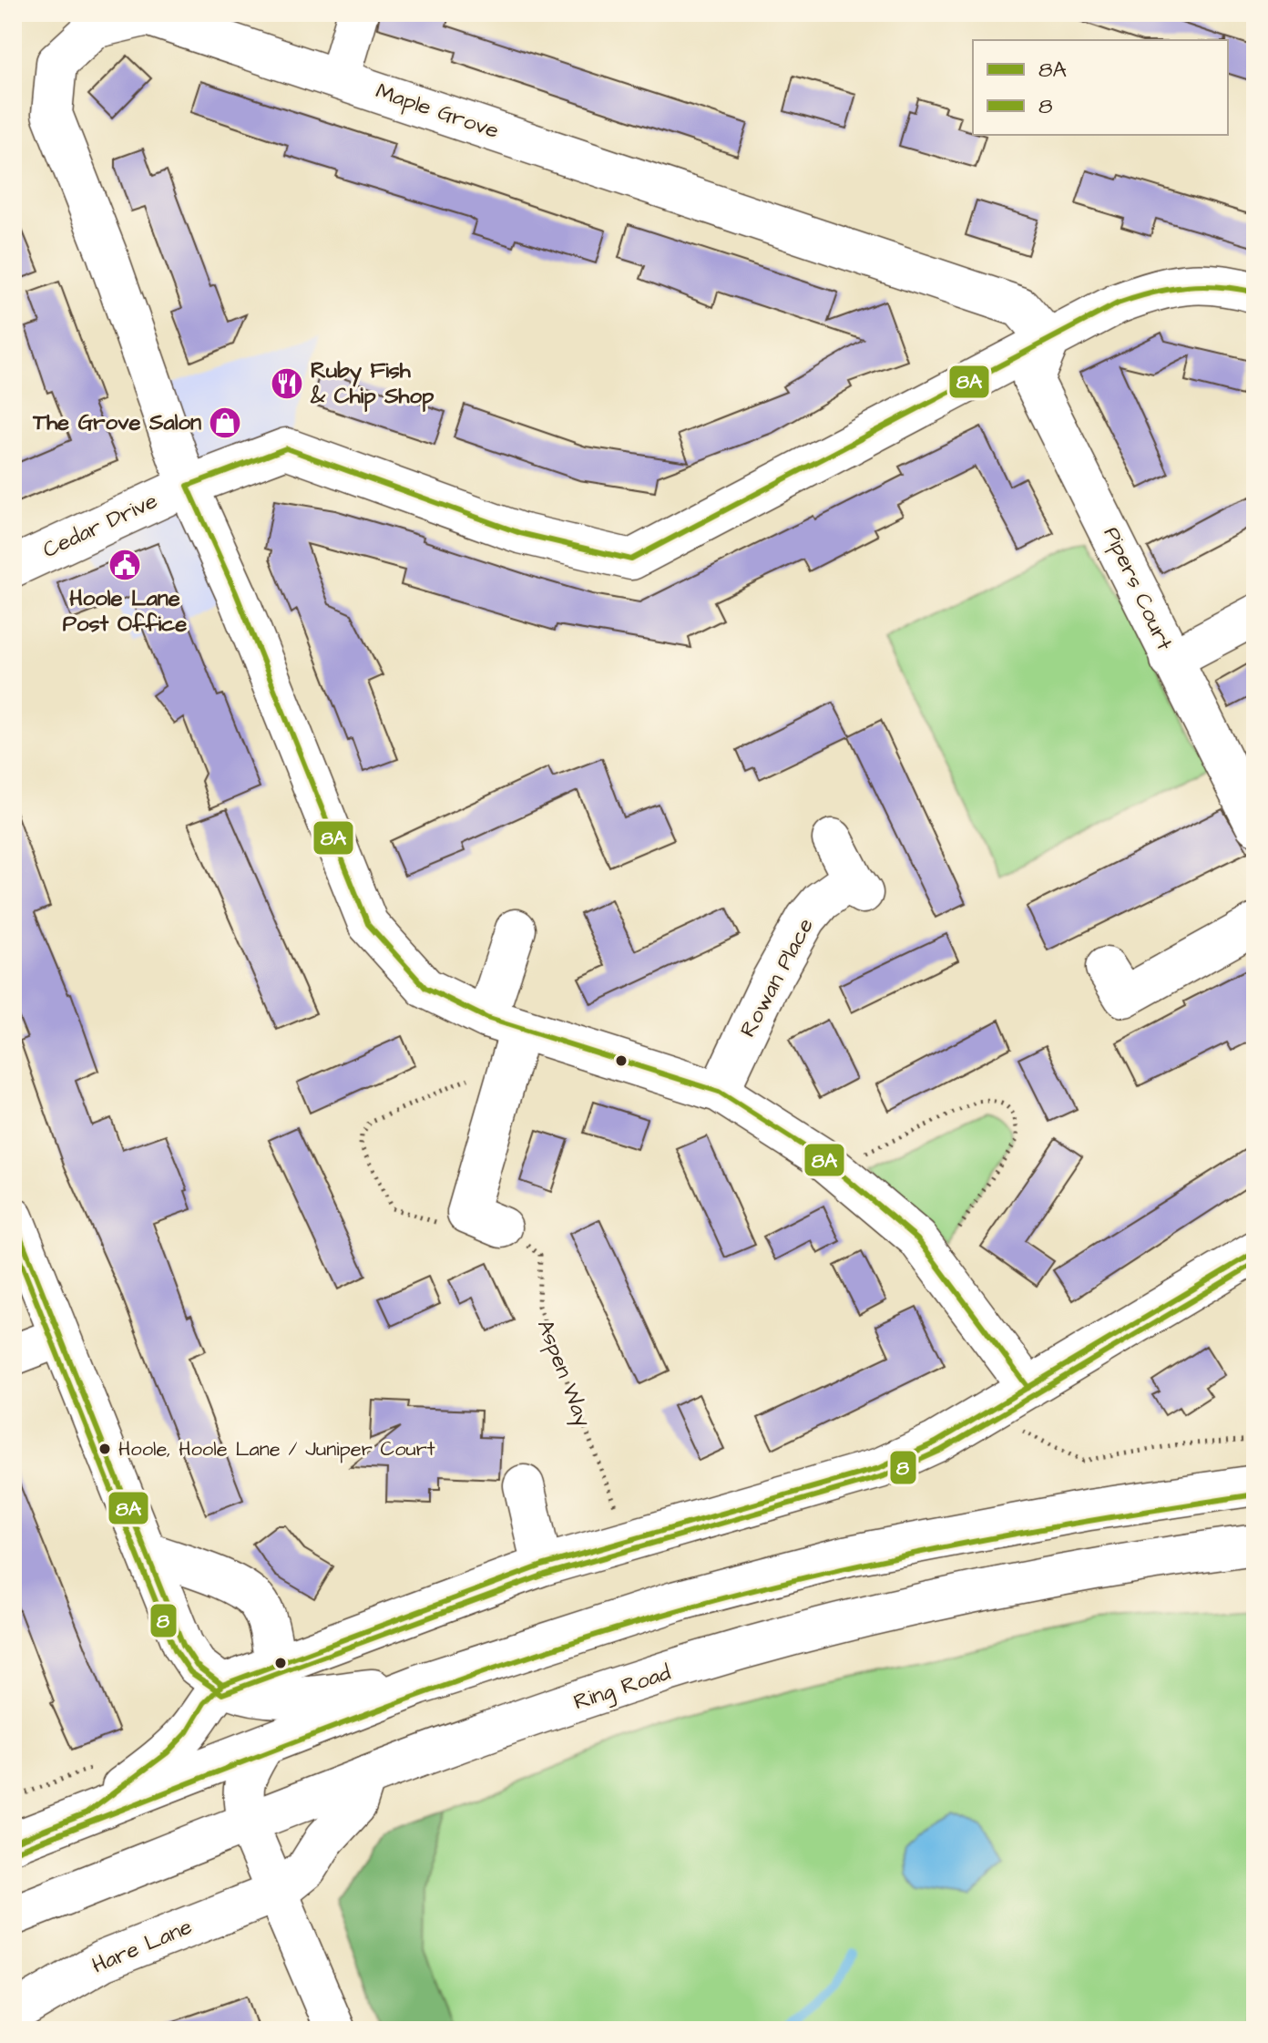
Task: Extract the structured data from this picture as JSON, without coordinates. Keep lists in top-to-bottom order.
{
  "streets": {
    "main road": [
      "Maple Grove",
      "Cedar Drive",
      "Pipers Court",
      "Rowan Place",
      "Ring Road",
      "Hare Lane"
    ],
    "path": ["Aspen Way"]
  },
  "crossings": [
    ["Maple Grove", "Cedar Drive"],
    ["Maple Grove", "Pipers Court"],
    ["Maple Grove", "Rowan Place"],
    ["Cedar Drive", "Pipers Court"],
    ["Ring Road", "Hare Lane"]
  ],
  "places": {
    "restaurant": ["Ruby Fish & Chip Shop"],
    "shop": ["The Grove Salon"],
    "public building": ["Hoole Lane Post Office"],
    "other": ["Hoole, Hoole Lane / Juniper Court"]
  },
  "lines": ["transit line 8A", "transit line 8"],
  "legend": ["8A", "8"]
}
